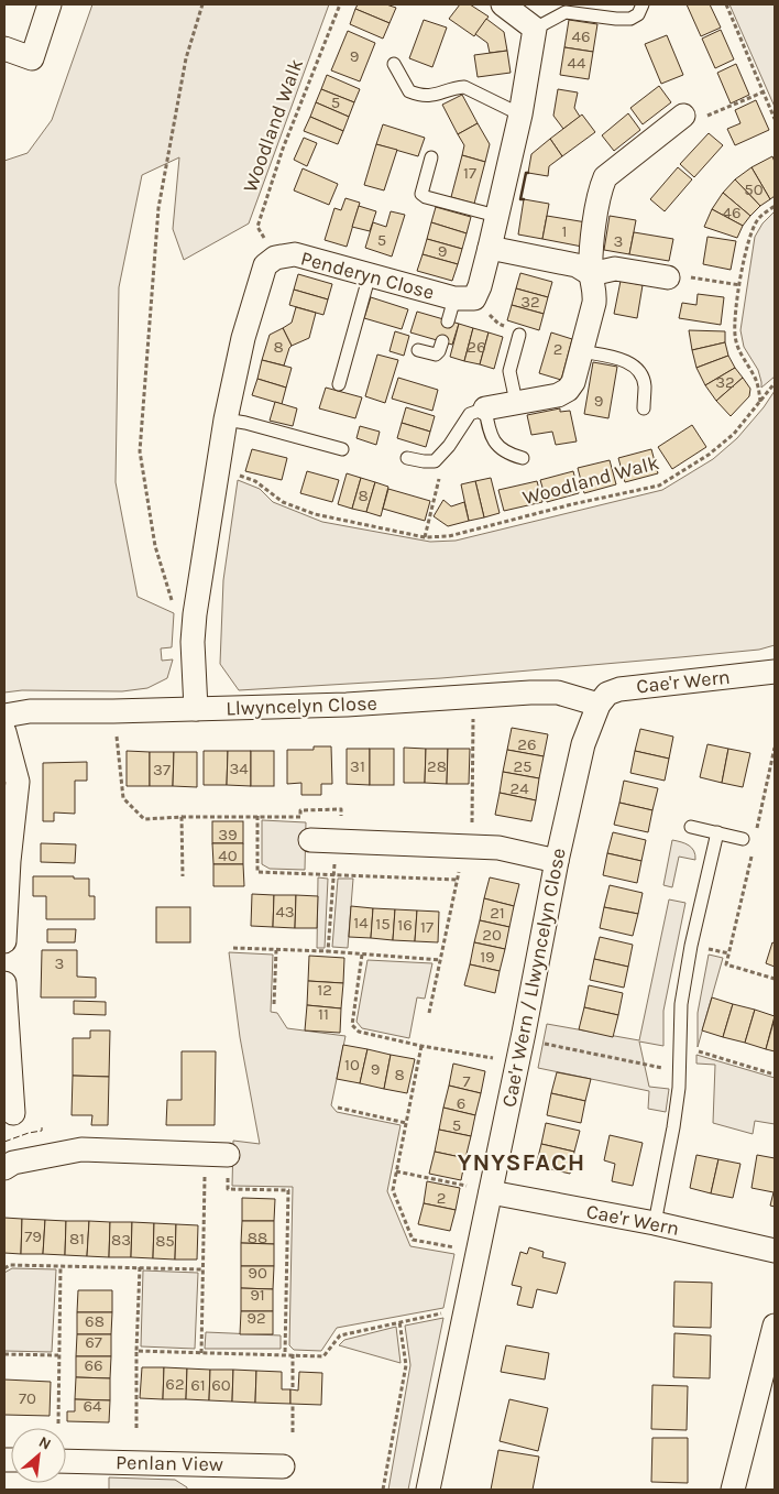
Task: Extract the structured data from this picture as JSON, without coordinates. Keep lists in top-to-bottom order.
{
  "streets": {
    "street": [
      "Penderyn Close",
      "Cae'r Wern",
      "Llwyncelyn Close",
      "Cae'r Wern / Llwyncelyn Close",
      "Penlan View"
    ],
    "path": ["Woodland Walk"]
  },
  "crossings": [
    ["Woodland Walk", "Penderyn Close"],
    ["Penderyn Close", "Llwyncelyn Close"],
    ["Cae'r Wern", "Llwyncelyn Close"],
    ["Cae'r Wern", "Cae'r Wern / Llwyncelyn Close"],
    ["Llwyncelyn Close", "Cae'r Wern / Llwyncelyn Close"]
  ],
  "districts": ["YNYSFACH"],
  "house_numbers": [
    "46",
    "9",
    "44",
    "5",
    "17",
    "50",
    "46",
    "1",
    "5",
    "3",
    "9",
    "32",
    "8",
    "26",
    "2",
    "32",
    "9",
    "8",
    "26",
    "31",
    "28",
    "25",
    "34",
    "37",
    "24",
    "39",
    "40",
    "43",
    "21",
    "14",
    "15",
    "16",
    "17",
    "20",
    "19",
    "3",
    "12",
    "11",
    "10",
    "9",
    "8",
    "7",
    "6",
    "5",
    "2",
    "79",
    "88",
    "81",
    "83",
    "85",
    "90",
    "91",
    "92",
    "68",
    "67",
    "66",
    "62",
    "61",
    "60",
    "70",
    "64"
  ],
  "north": "top right"
}
